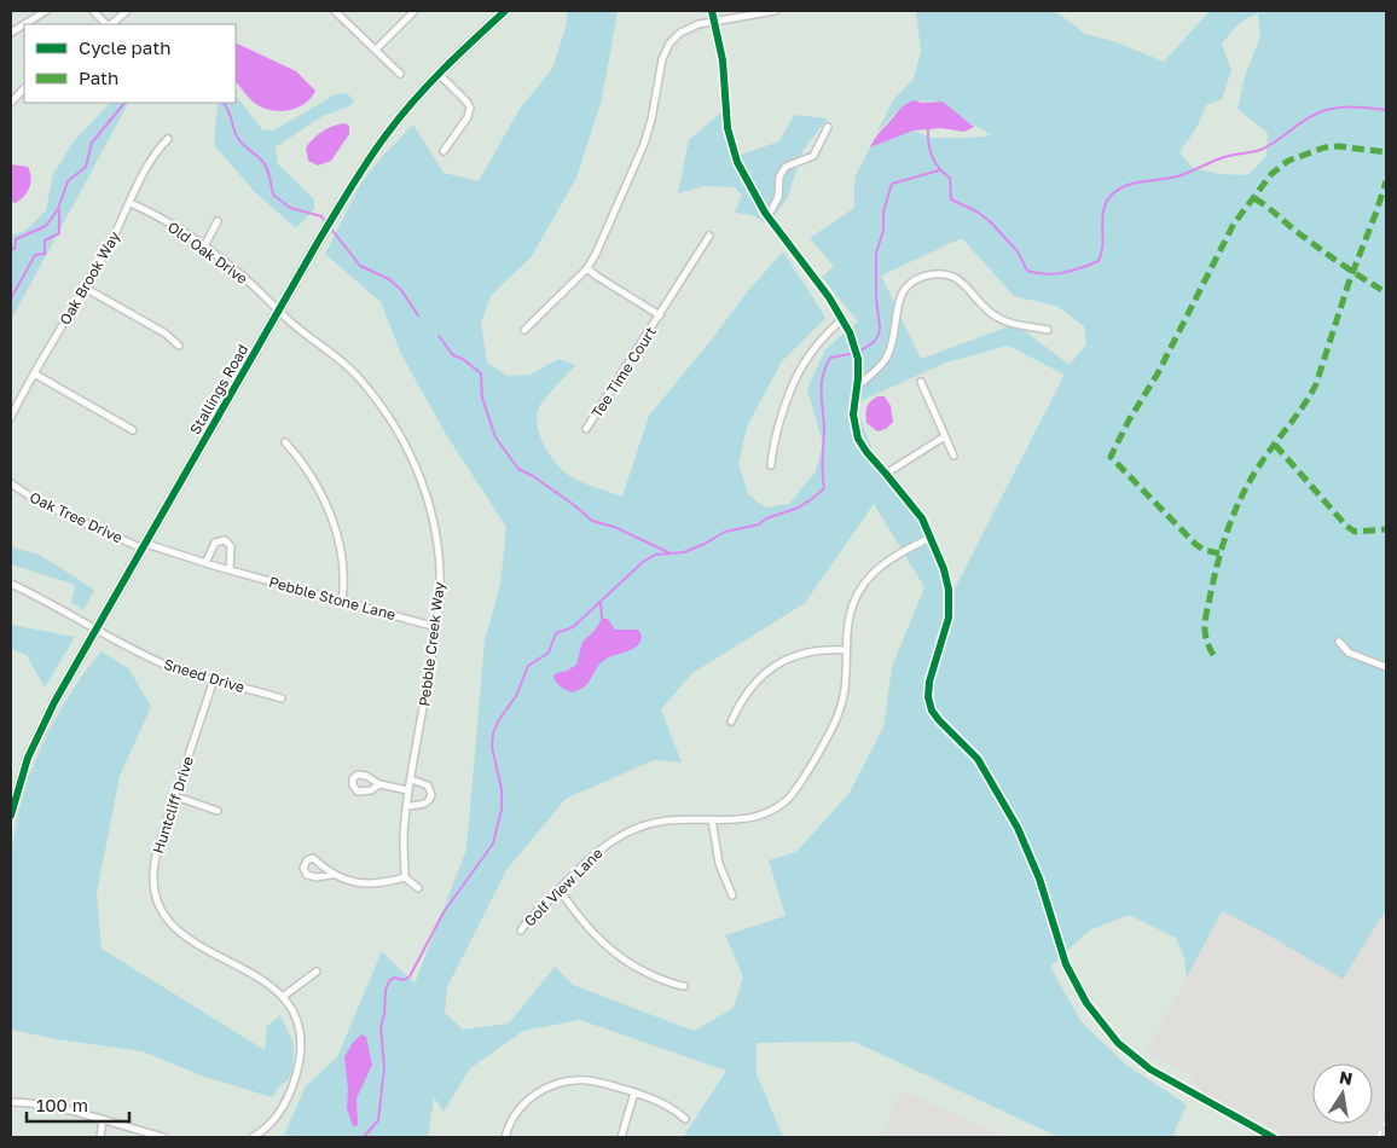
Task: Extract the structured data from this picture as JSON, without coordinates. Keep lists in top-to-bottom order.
{
  "streets": {
    "street": [
      "Old Oak Drive",
      "Oak Brook Way",
      "Tee Time Court",
      "Stallings Road",
      "Oak Tree Drive",
      "Pebble Stone Lane",
      "Pebble Creek Way",
      "Sneed Drive",
      "Huntcliff Drive",
      "Golf View Lane"
    ]
  },
  "crossings": [
    ["Old Oak Drive", "Oak Brook Way"],
    ["Old Oak Drive", "Stallings Road"],
    ["Old Oak Drive", "Pebble Creek Way"],
    ["Stallings Road", "Oak Tree Drive"],
    ["Stallings Road", "Pebble Stone Lane"],
    ["Stallings Road", "Pebble Creek Way"],
    ["Stallings Road", "Sneed Drive"],
    ["Oak Tree Drive", "Pebble Stone Lane"],
    ["Pebble Stone Lane", "Pebble Creek Way"],
    ["Sneed Drive", "Huntcliff Drive"]
  ],
  "legend": ["Cycle path", "Path"],
  "scale_bar": "100 m",
  "north": "top"
}
